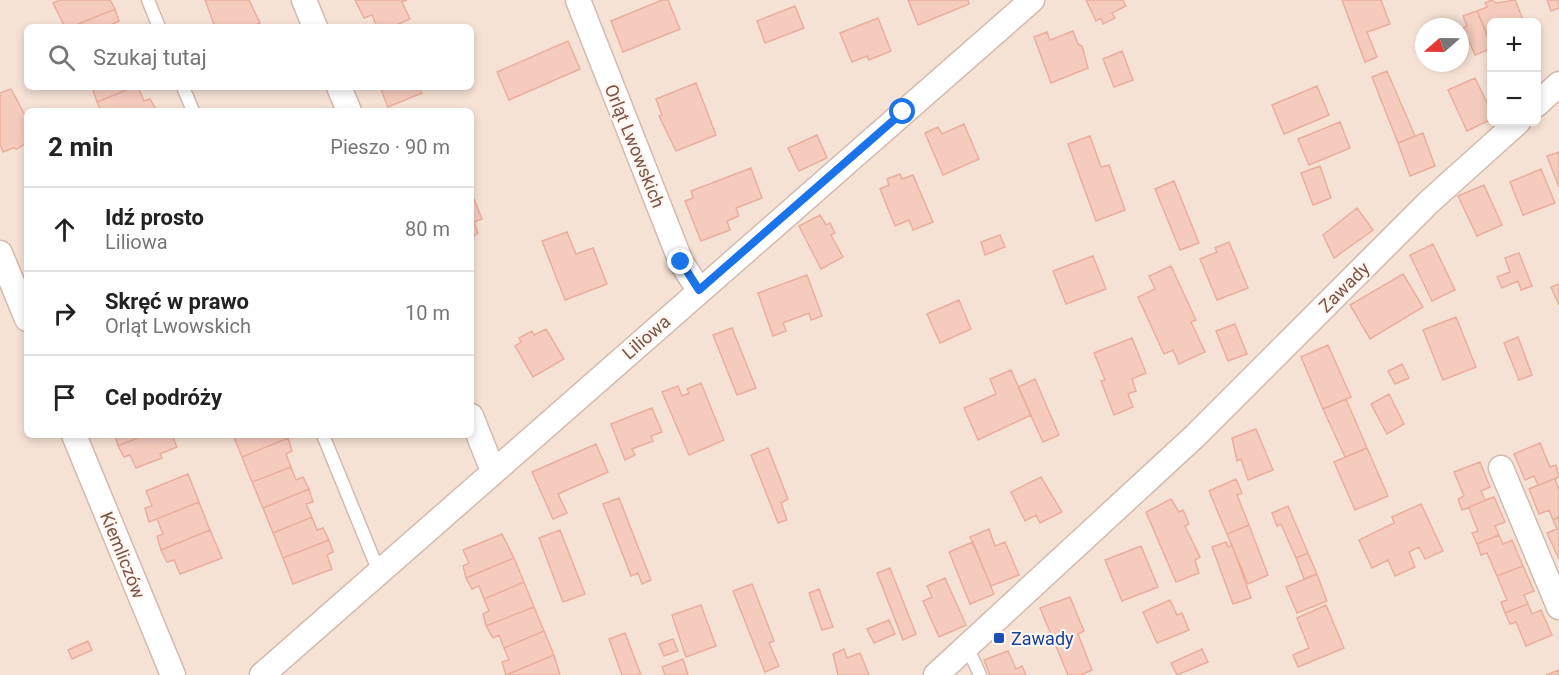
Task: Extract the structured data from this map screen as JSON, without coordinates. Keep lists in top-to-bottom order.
{
  "streets": {
    "street": [
      "Orląt Lwowskich",
      "Zawady",
      "Liliowa",
      "Kiemliczów"
    ]
  },
  "crossings": [
    ["Orląt Lwowskich", "Liliowa"]
  ],
  "places": {
    "transit": ["Zawady"]
  },
  "north": "left",
  "page": {
    "map_buttons": ["+", "−"],
    "search": "Szukaj tutaj",
    "heading": ["2 min", "Pieszo · 90 m"],
    "list": [
      ["Idź prosto", "Liliowa", "80 m"],
      ["Skręć w prawo", "Orląt Lwowskich", "10 m"],
      "Cel podróży"
    ]
  }
}
